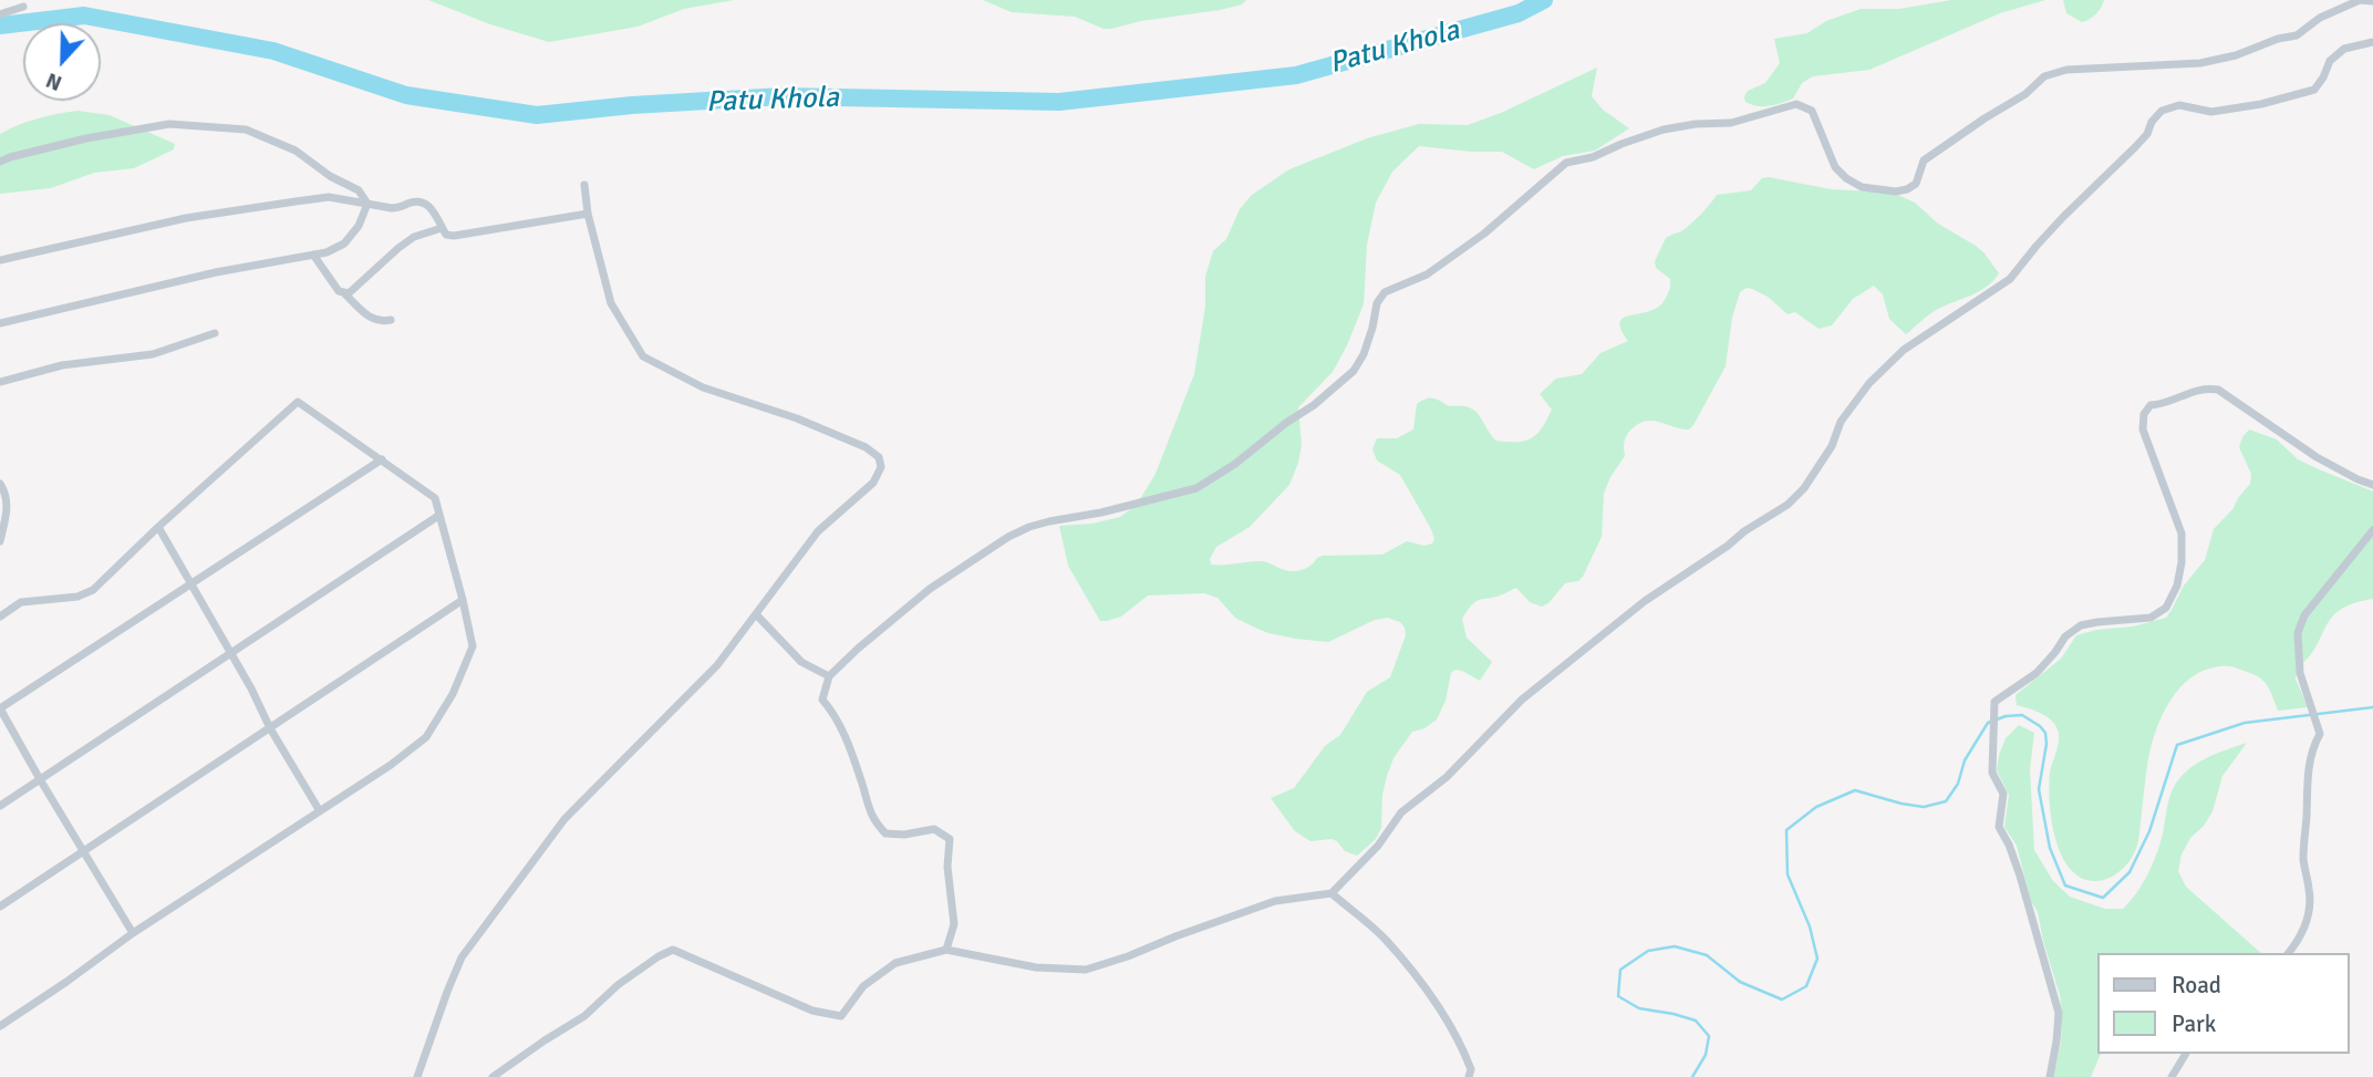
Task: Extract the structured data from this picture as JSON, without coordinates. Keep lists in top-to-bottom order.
{
  "water": ["Patu Khola"],
  "legend": ["Road", "Park"],
  "north": "bottom"
}
